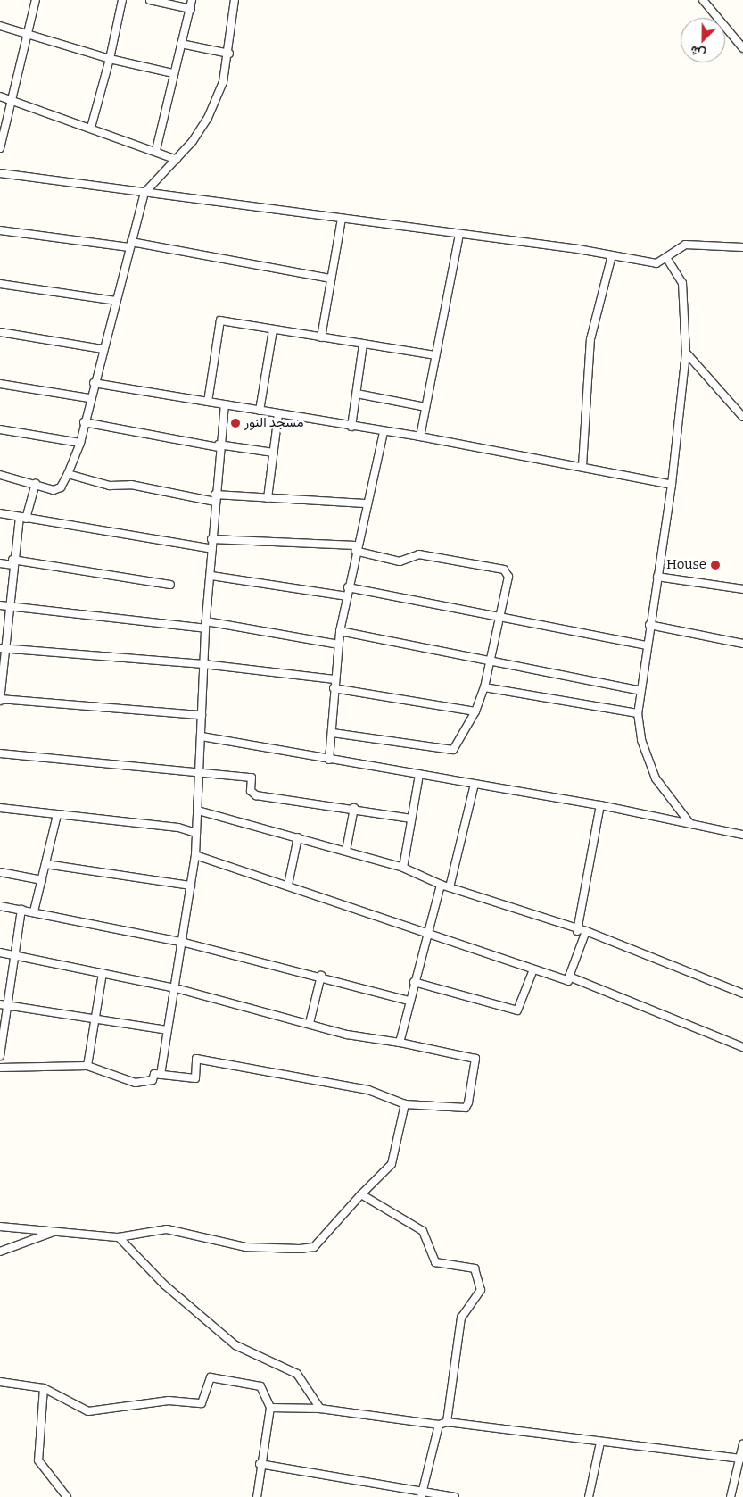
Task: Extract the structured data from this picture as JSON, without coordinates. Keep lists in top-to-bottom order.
{
  "places": ["مسجد النور", "House"],
  "north": "bottom left"
}
